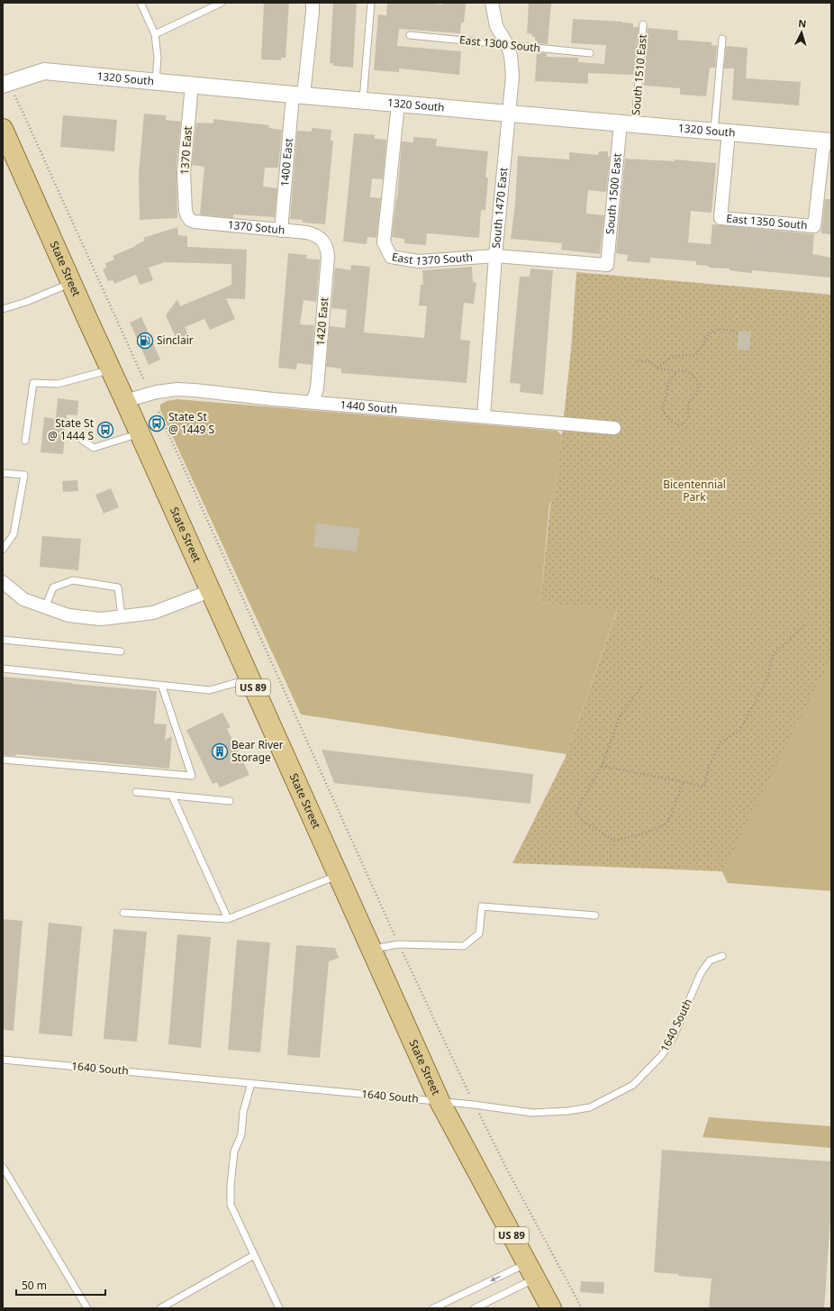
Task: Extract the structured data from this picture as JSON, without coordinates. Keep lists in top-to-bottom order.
{
  "streets": {
    "main road": ["State Street", "US 89"],
    "street": [
      "1320 South",
      "1370 East",
      "1400 East",
      "South 1500 East",
      "South 1470 East",
      "East 1350 South",
      "1370 Sotuh",
      "East 1370 South",
      "1420 East",
      "1440 South"
    ],
    "lane": ["East 1300 South", "South 1510 East", "1640 South"]
  },
  "crossings": [
    ["East 1300 South", "South 1470 East"],
    ["South 1510 East", "1320 South"],
    ["South 1510 East", "South 1500 East"],
    ["1320 South", "1370 East"],
    ["1320 South", "1400 East"],
    ["1320 South", "South 1500 East"],
    ["1320 South", "South 1470 East"],
    ["1320 South", "East 1350 South"],
    ["1320 South", "East 1370 South"],
    ["1370 East", "1370 Sotuh"],
    ["1400 East", "1370 Sotuh"],
    ["South 1500 East", "East 1370 South"],
    ["South 1470 East", "East 1370 South"],
    ["South 1470 East", "1440 South"],
    ["1370 Sotuh", "1420 East"],
    ["State Street", "1440 South"],
    ["State Street", "1640 South"],
    ["1420 East", "1440 South"]
  ],
  "parks": ["Bicentennial Park"],
  "places": {
    "fuel station": ["Sinclair"],
    "bus stop": ["State St @ 1449 S", "State St @ 1444 S"],
    "building": ["Bear River Storage"]
  },
  "scale_bar": "50 m",
  "north": "top"
}
